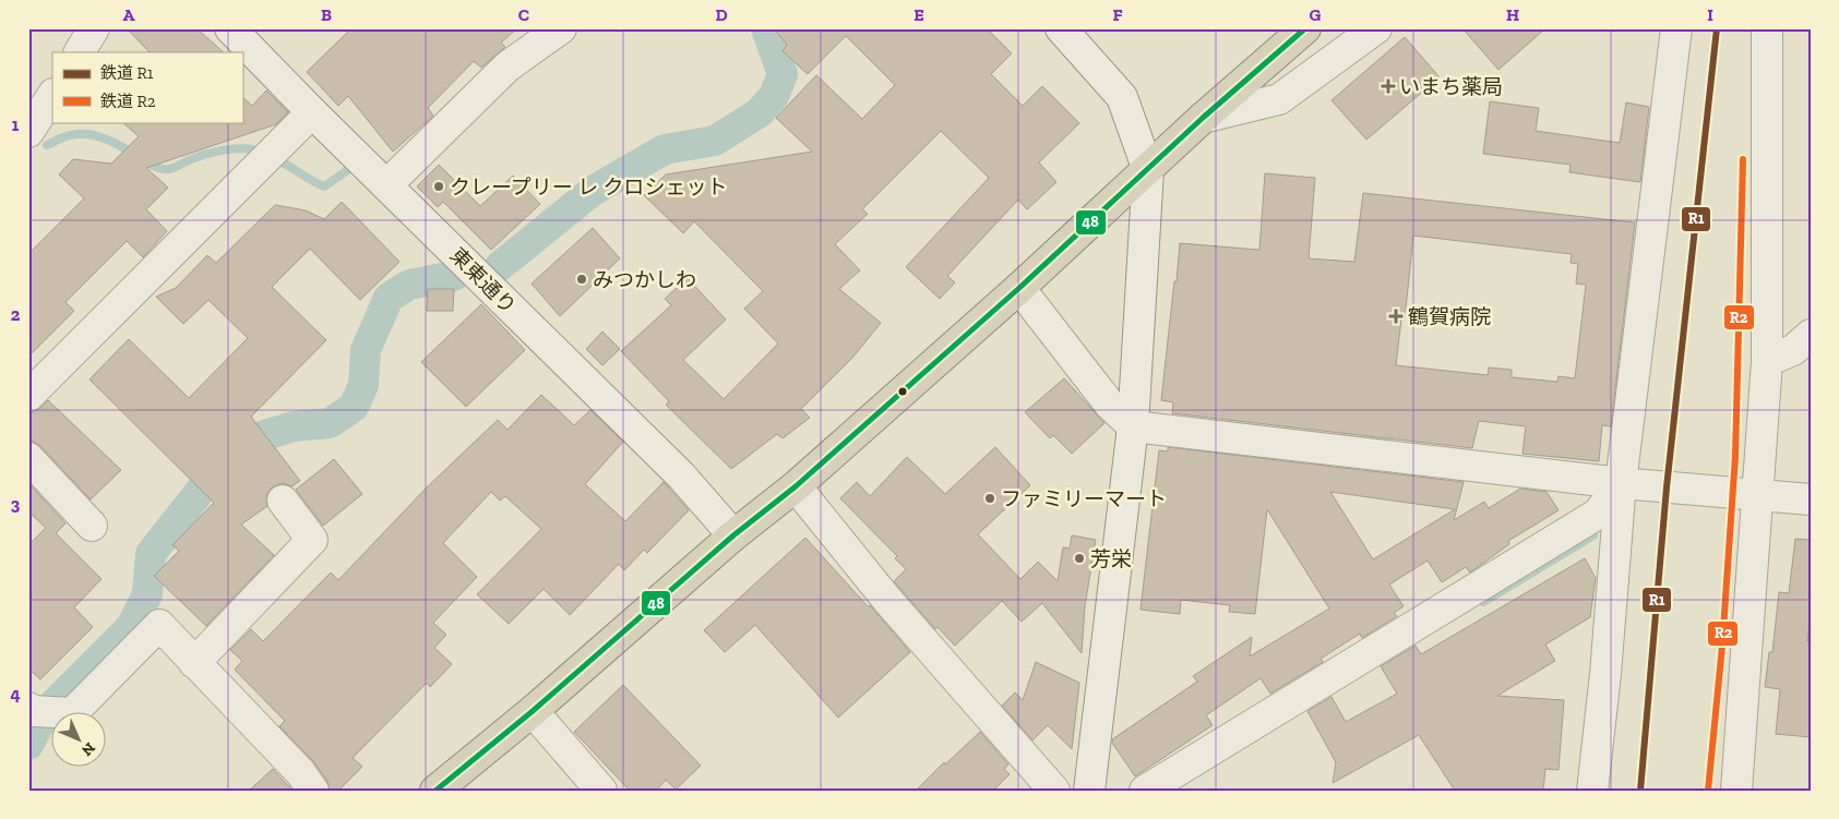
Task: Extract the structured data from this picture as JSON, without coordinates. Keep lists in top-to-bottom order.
{
  "streets": {
    "street": ["東東通り"]
  },
  "places": {
    "health": ["いまち薬局", "鶴賀病院"],
    "other": [
      "クレープリー レ クロシェット",
      "みつかしわ",
      "ファミリーマート",
      "芳栄"
    ]
  },
  "lines": ["rail line R1", "transit line 48", "rail line R2"],
  "legend": ["鉄道 R1", "鉄道 R2"],
  "north": "bottom right",
  "grid": {
    "columns": [
      "A",
      "B",
      "C",
      "D",
      "E",
      "F",
      "G",
      "H",
      "I"
    ],
    "rows": [
      "1",
      "2",
      "3",
      "4"
    ]
  }
}
